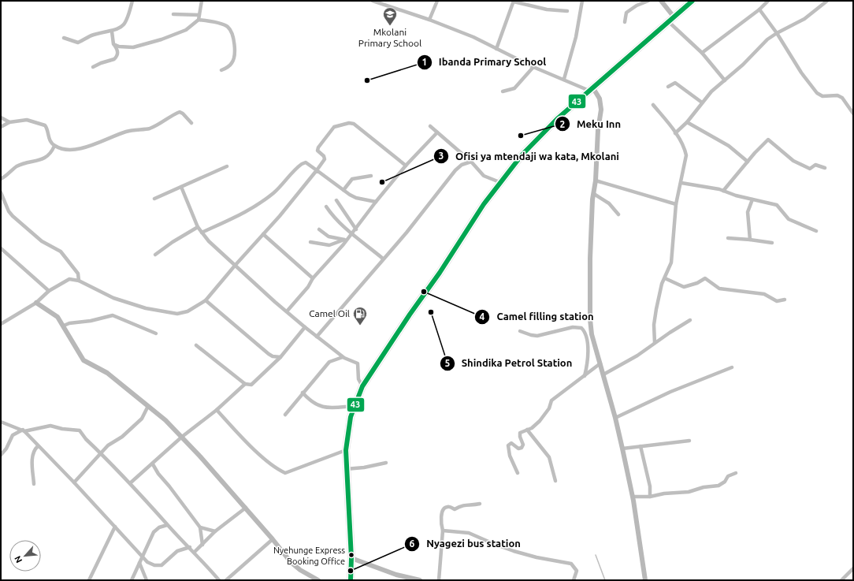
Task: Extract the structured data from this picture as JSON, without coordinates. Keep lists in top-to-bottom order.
{
  "places": {
    "school or university": ["Mkolani Primary School"],
    "other": [
      "Ibanda Primary School",
      "Meku Inn",
      "Ofisi ya mtendaji wa kata, Mkolani",
      "Camel filling station",
      "Shindika Petrol Station",
      "Nyehunge Express Booking Office",
      "Nyagezi bus station"
    ],
    "fuel station": ["Camel Oil"]
  },
  "lines": ["transit line 43"],
  "north": "bottom left"
}
